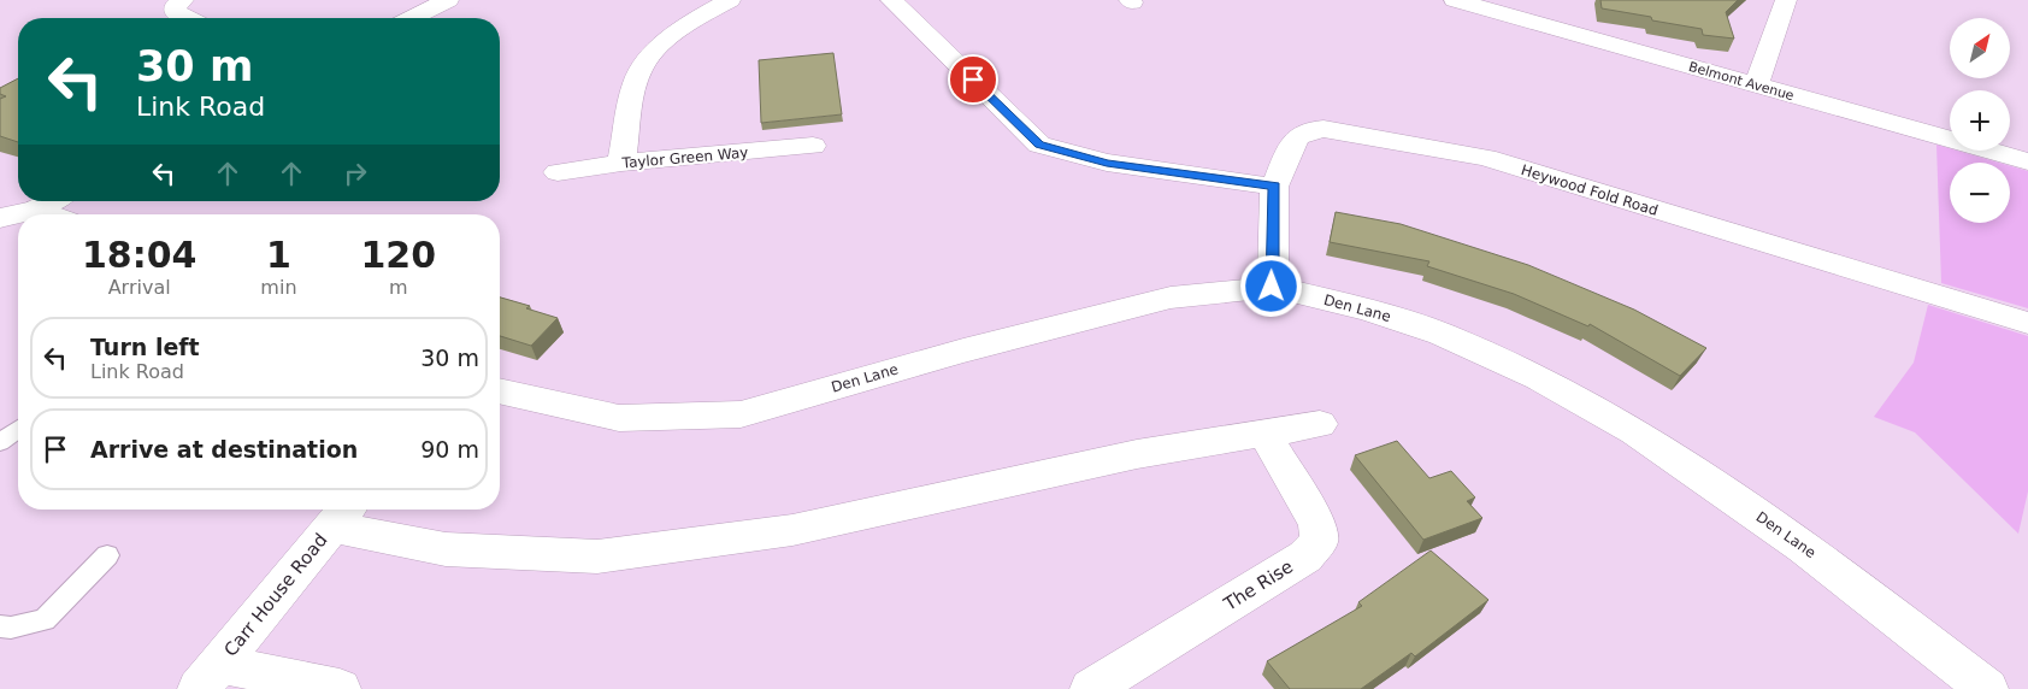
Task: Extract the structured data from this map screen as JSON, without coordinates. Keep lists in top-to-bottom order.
{
  "streets": {
    "street": [
      "Belmont Avenue",
      "Taylor Green Way",
      "Heywood Fold Road",
      "Den Lane",
      "The Rise",
      "Carr House Road"
    ]
  },
  "crossings": [
    ["Heywood Fold Road", "Den Lane"]
  ],
  "north": "top right",
  "page": {
    "map_buttons": ["+", "−"],
    "turn": ["30 m", "Link Road"],
    "eta": [
      "18:04",
      "Arrival",
      "1",
      "min",
      "120",
      "m"
    ],
    "list": [
      {
        "name": "Turn left",
        "note": "Link Road",
        "value": "30 m"
      },
      {
        "name": "Arrive at destination",
        "value": "90 m"
      }
    ]
  }
}
